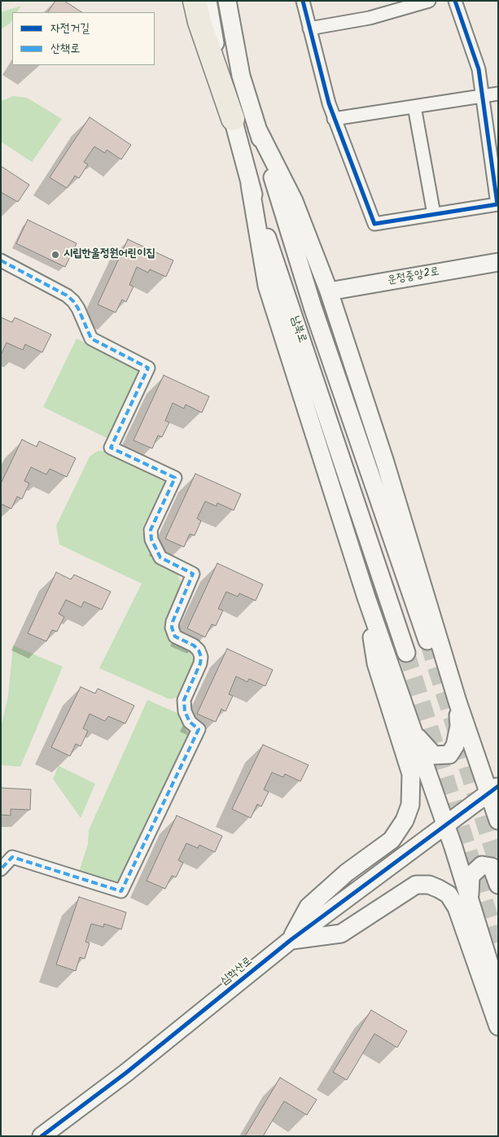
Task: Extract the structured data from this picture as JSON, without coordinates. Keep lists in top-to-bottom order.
{
  "streets": {
    "main road": ["운정중앙2로", "남북로", "심학산로"]
  },
  "places": ["시립한울정원어린이집"],
  "legend": ["자전거길", "산책로"]
}
